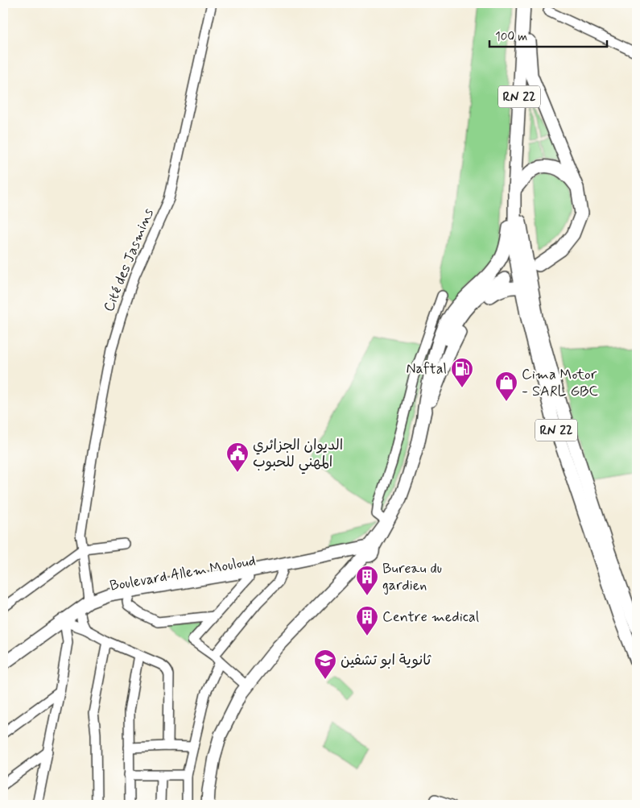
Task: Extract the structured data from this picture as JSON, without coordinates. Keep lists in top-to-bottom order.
{
  "streets": {
    "main road": ["RN 22", "Boulevard Allem Mouloud"],
    "street": ["Cité des Jasmins"]
  },
  "crossings": [
    ["Cité des Jasmins", "Boulevard Allem Mouloud"]
  ],
  "places": {
    "fuel station": ["Naftal"],
    "shop": ["Cima Motor - SARL GBC"],
    "public building": ["الديوان الجزائري المهني للحبوب"],
    "building": ["Bureau du gardien", "Centre medical"],
    "school or university": ["ثانوية ابو تشفين"]
  },
  "scale_bar": "100 m"
}
